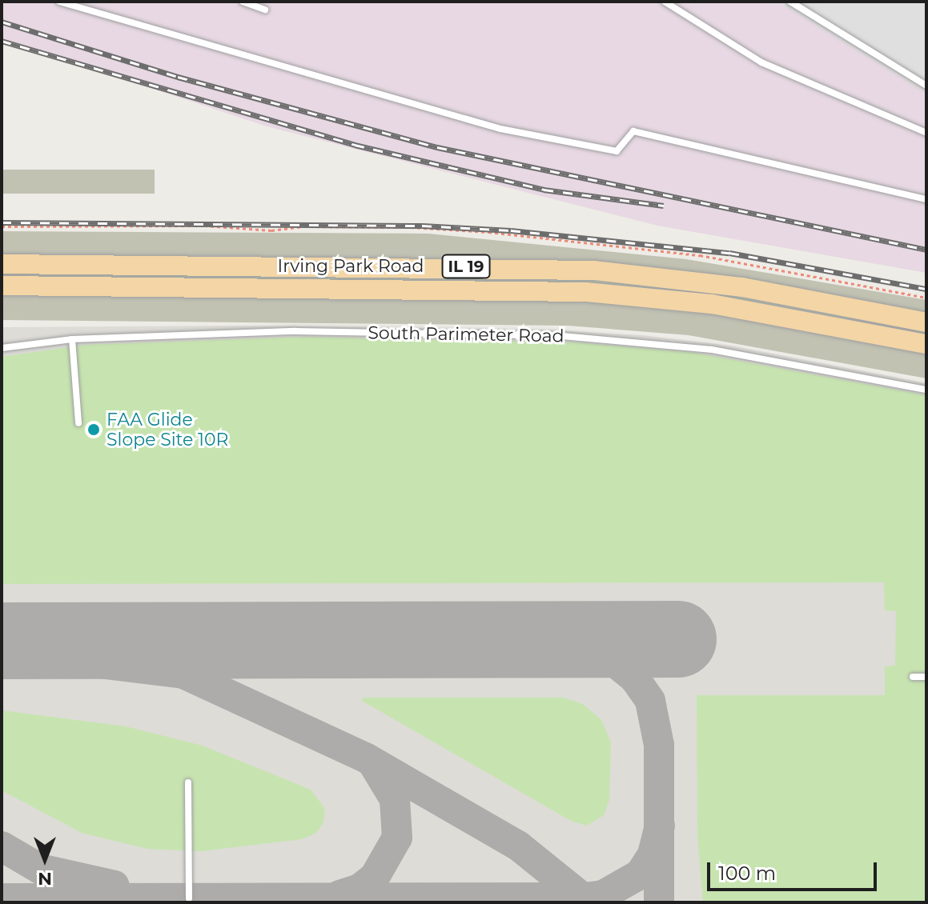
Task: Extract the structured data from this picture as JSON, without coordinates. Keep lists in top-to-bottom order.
{
  "streets": {
    "main road": ["Irving Park Road", "IL 19"],
    "lane": ["South Parimeter Road"]
  },
  "places": ["FAA Glide Slope Site 10R"],
  "scale_bar": "100 m",
  "north": "bottom"
}
